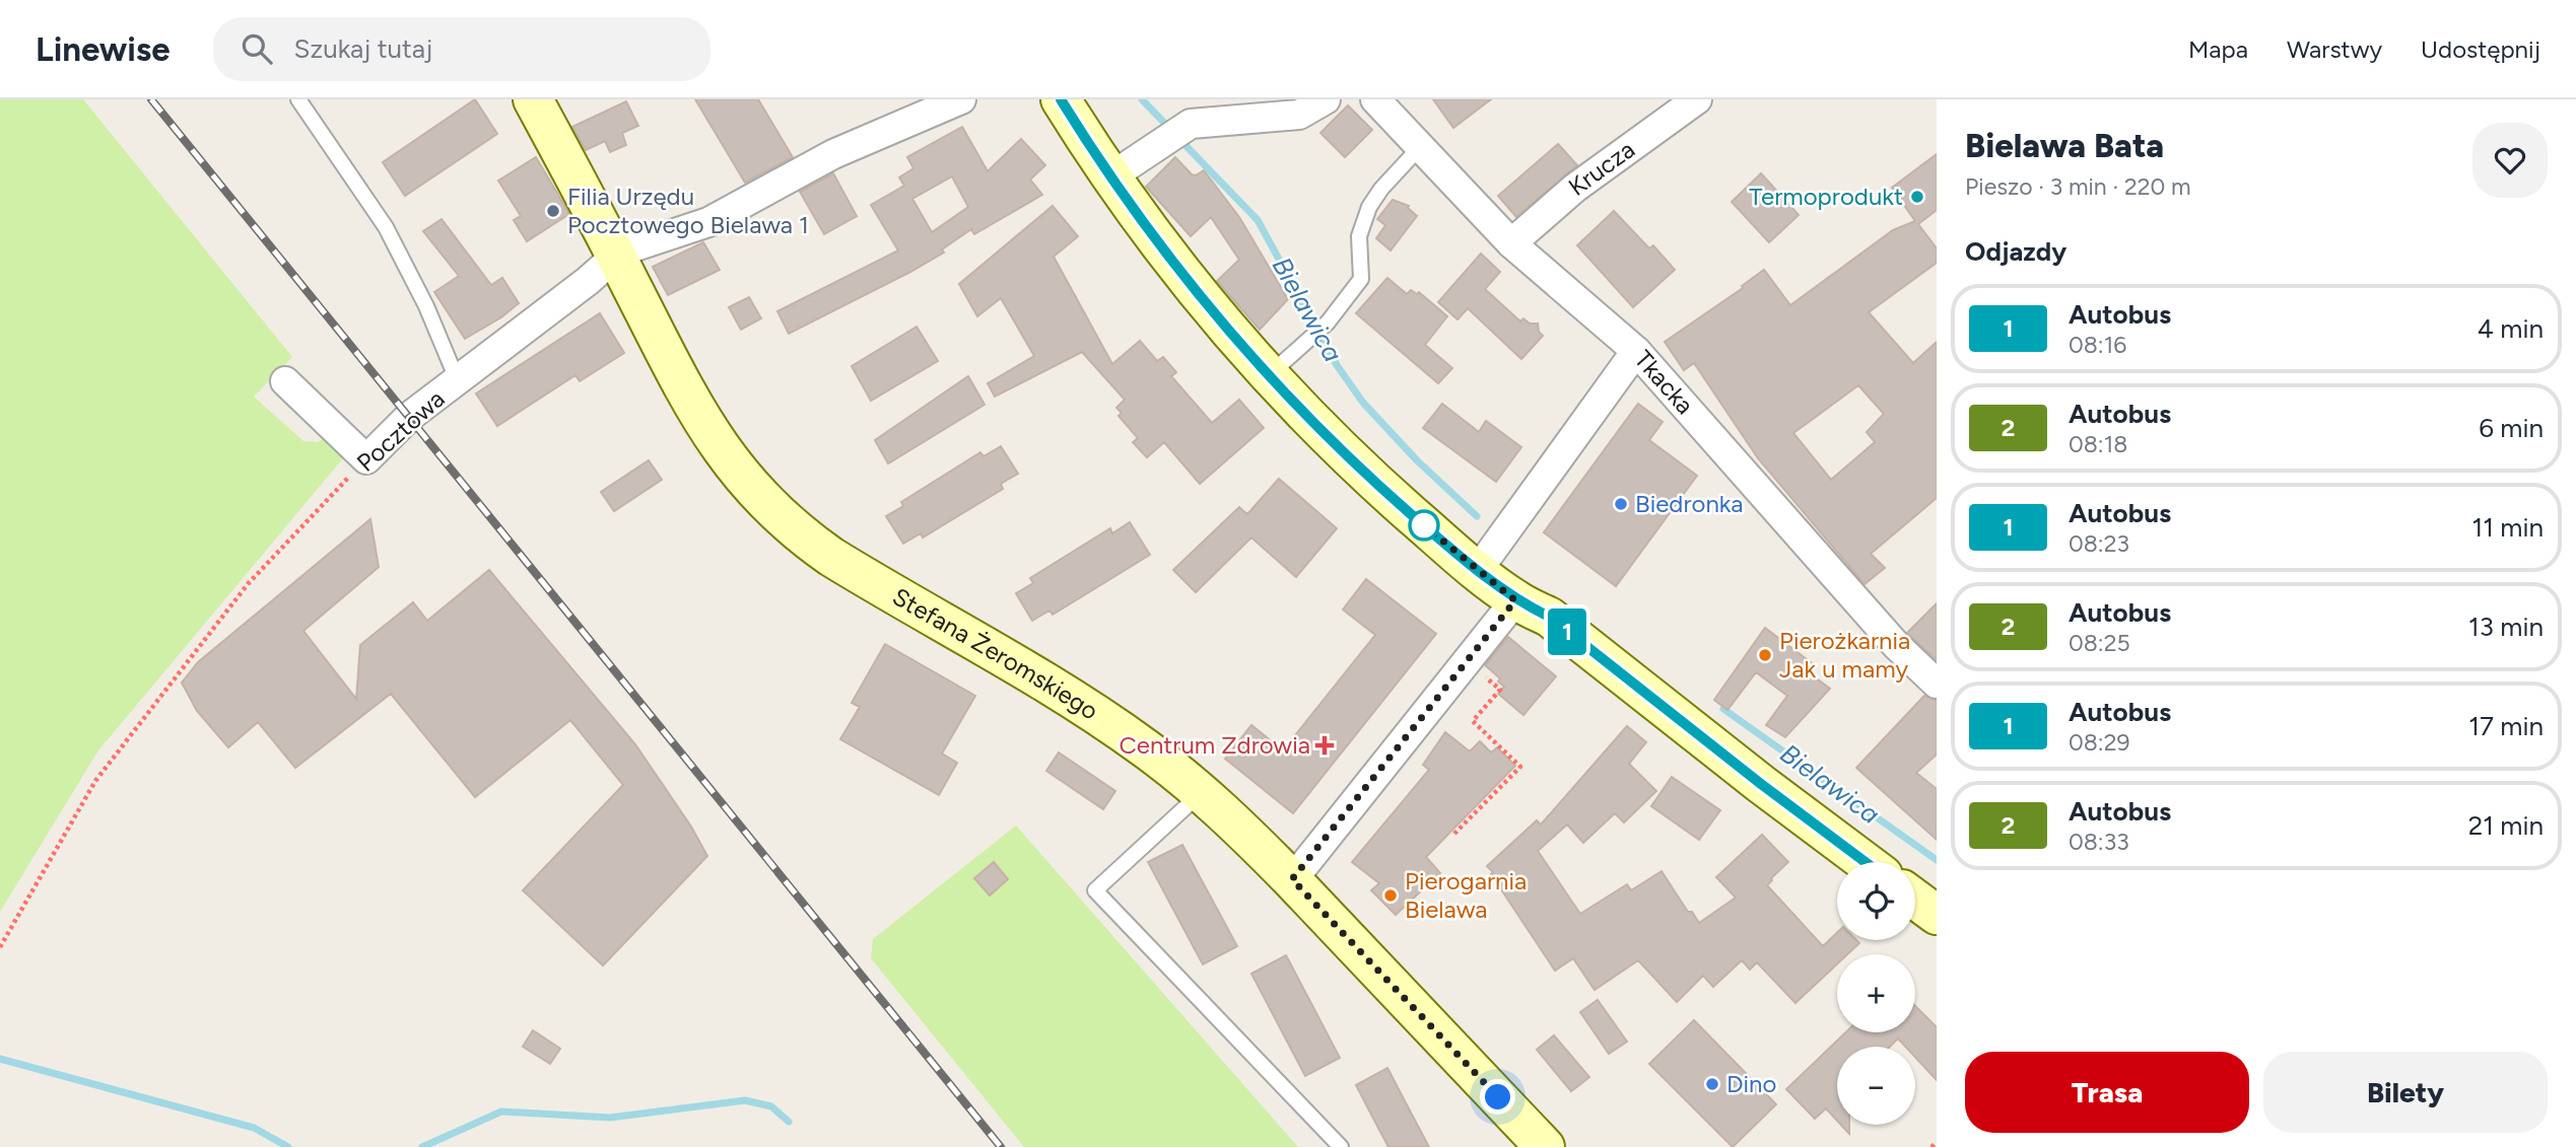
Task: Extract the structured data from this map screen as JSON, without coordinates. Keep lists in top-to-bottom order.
{
  "streets": {
    "street": [
      "Krucza",
      "Tkacka",
      "Pocztowa",
      "Stefana Żeromskiego"
    ]
  },
  "crossings": [
    ["Krucza", "Tkacka"],
    ["Pocztowa", "Stefana Żeromskiego"]
  ],
  "water": ["Bielawica"],
  "places": {
    "other": [
      "Termoprodukt",
      "Filia Urzędu Pocztowego Bielawa 1",
      "Biedronka",
      "Pierożkarnia Jak u mamy",
      "Pierogarnia Bielawa",
      "Dino"
    ],
    "health": ["Centrum Zdrowia"]
  },
  "lines": ["bus line 1"],
  "page": {
    "header": "Linewise",
    "search": "Szukaj tutaj",
    "nav": ["Mapa", "Warstwy", "Udostępnij"],
    "on_map": "1",
    "heading": [
      ["Bielawa Bata", "Pieszo · 3 min · 220 m"],
      "Odjazdy"
    ],
    "list": [
      {
        "mark": "1",
        "name": "Autobus",
        "note": "08:16",
        "value": "4 min"
      },
      {
        "mark": "2",
        "name": "Autobus",
        "note": "08:18",
        "value": "6 min"
      },
      {
        "mark": "1",
        "name": "Autobus",
        "note": "08:23",
        "value": "11 min"
      },
      {
        "mark": "2",
        "name": "Autobus",
        "note": "08:25",
        "value": "13 min"
      },
      {
        "mark": "1",
        "name": "Autobus",
        "note": "08:29",
        "value": "17 min"
      },
      {
        "mark": "2",
        "name": "Autobus",
        "note": "08:33",
        "value": "21 min"
      }
    ],
    "map_buttons": ["+", "−"],
    "buttons": ["Trasa", "Bilety"]
  }
}
